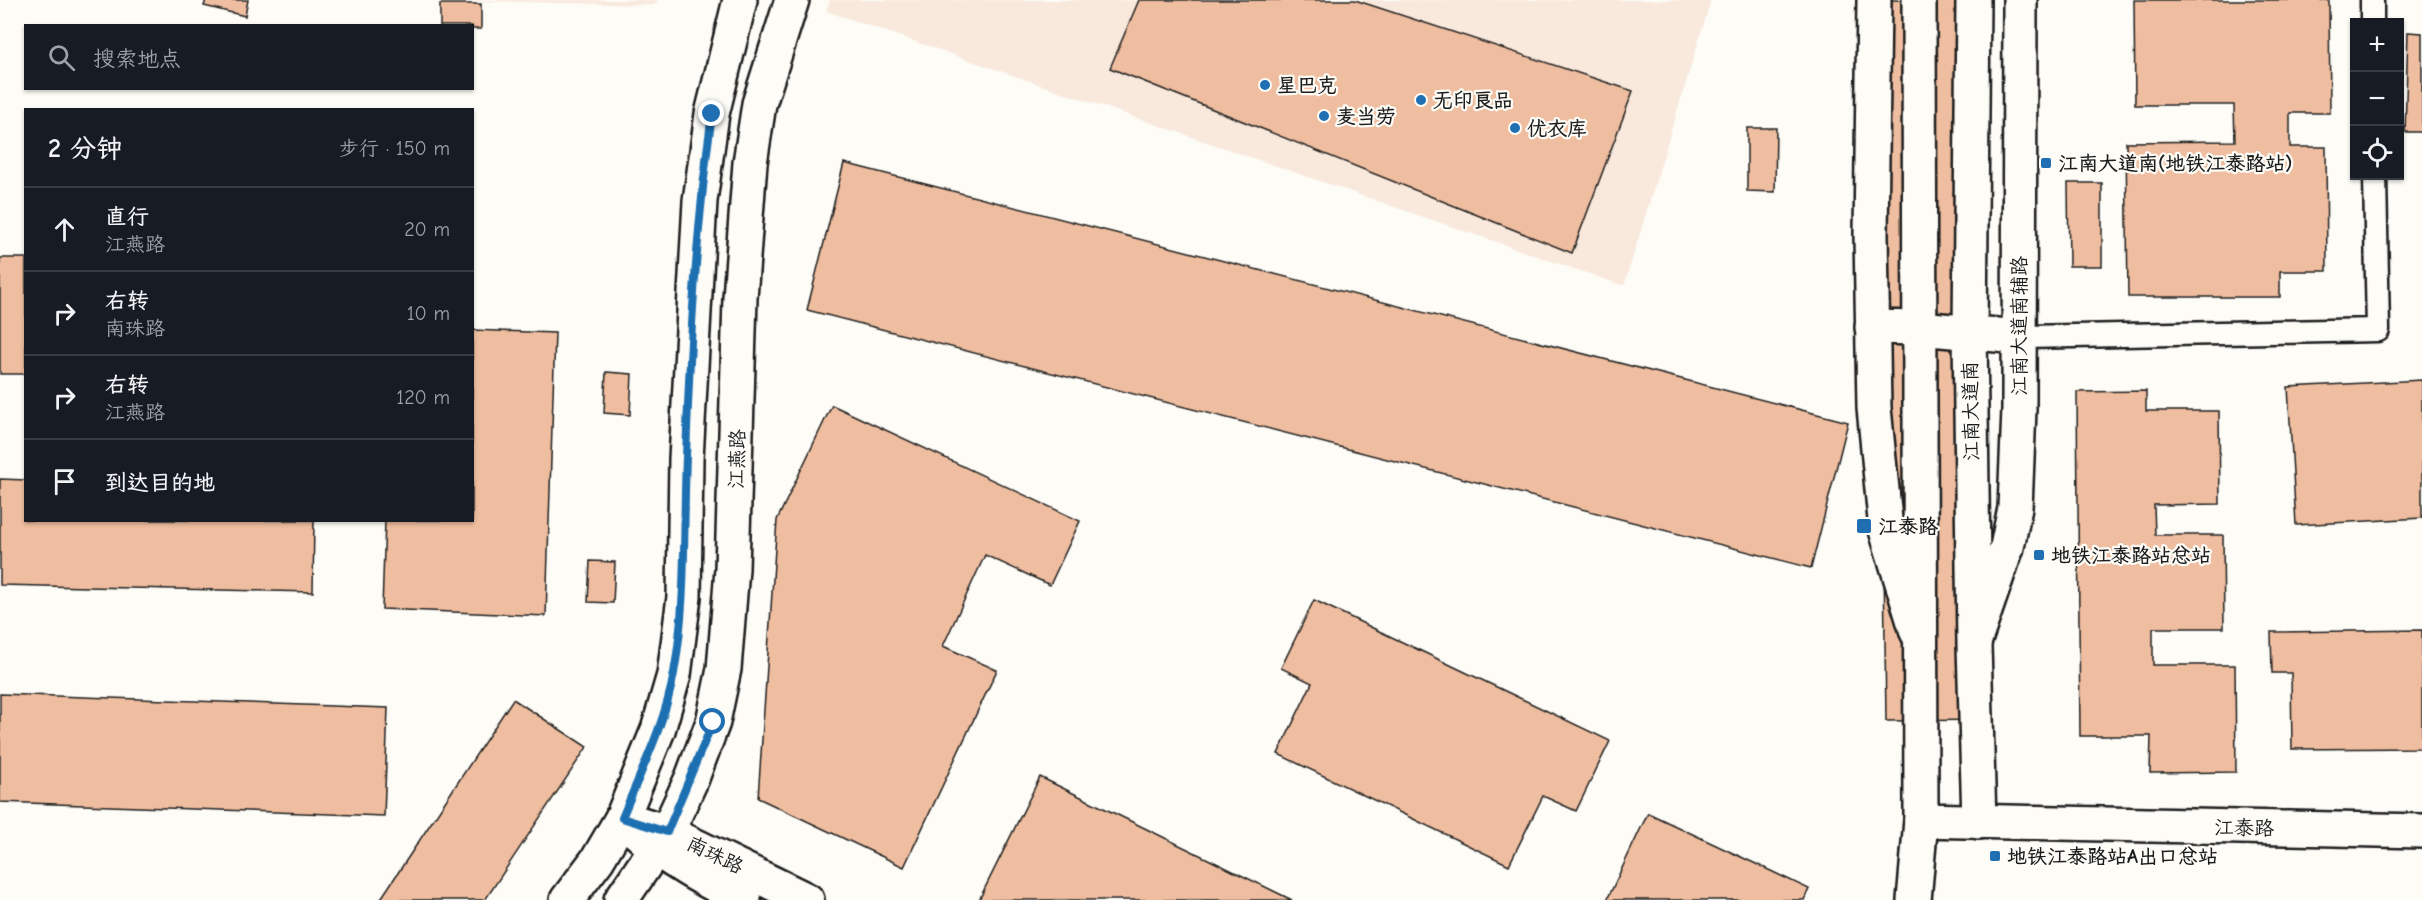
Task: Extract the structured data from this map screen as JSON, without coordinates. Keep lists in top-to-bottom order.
{
  "streets": {
    "street": [
      "江南大道南辅路",
      "江南大道南",
      "江燕路",
      "江泰路",
      "南珠路"
    ]
  },
  "crossings": [
    ["江南大道南辅路", "江南大道南"],
    ["江南大道南", "江泰路"],
    ["江燕路", "南珠路"]
  ],
  "places": {
    "other": [
      "星巴克",
      "无印良品",
      "麦当劳",
      "优衣库"
    ],
    "transit": [
      "江南大道南(地铁江泰路站)",
      "江泰路",
      "地铁江泰路站总站",
      "地铁江泰路站A出口总站"
    ]
  },
  "page": {
    "map_buttons": ["+", "−"],
    "search": "搜索地点",
    "heading": ["2 分钟", "步行 · 150 m"],
    "list": [
      ["直行", "江燕路", "20 m"],
      ["右转", "南珠路", "10 m"],
      ["右转", "江燕路", "120 m"],
      "到达目的地"
    ]
  }
}
